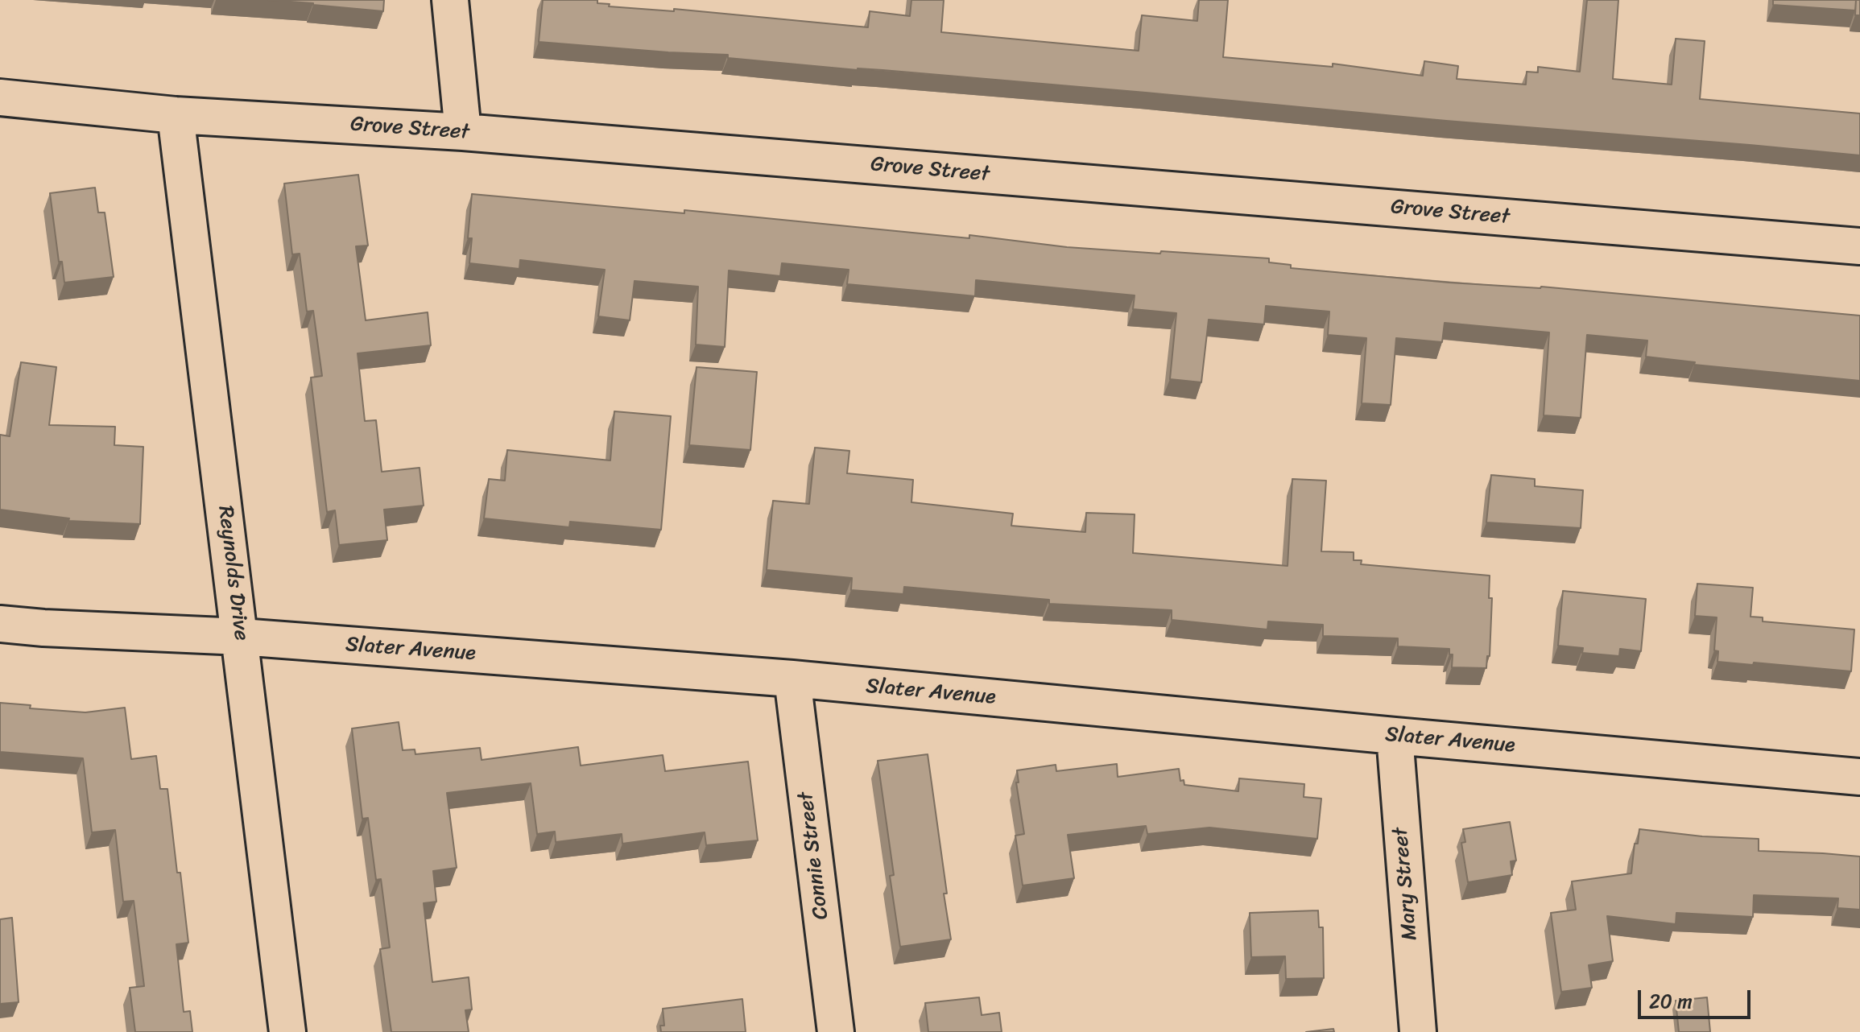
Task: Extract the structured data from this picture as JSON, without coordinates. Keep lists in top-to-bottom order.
{
  "streets": {
    "street": [
      "Grove Street",
      "Reynolds Drive",
      "Slater Avenue",
      "Connie Street",
      "Mary Street"
    ]
  },
  "crossings": [
    ["Grove Street", "Reynolds Drive"],
    ["Reynolds Drive", "Slater Avenue"],
    ["Slater Avenue", "Connie Street"],
    ["Slater Avenue", "Mary Street"]
  ],
  "scale_bar": "20 m"
}
